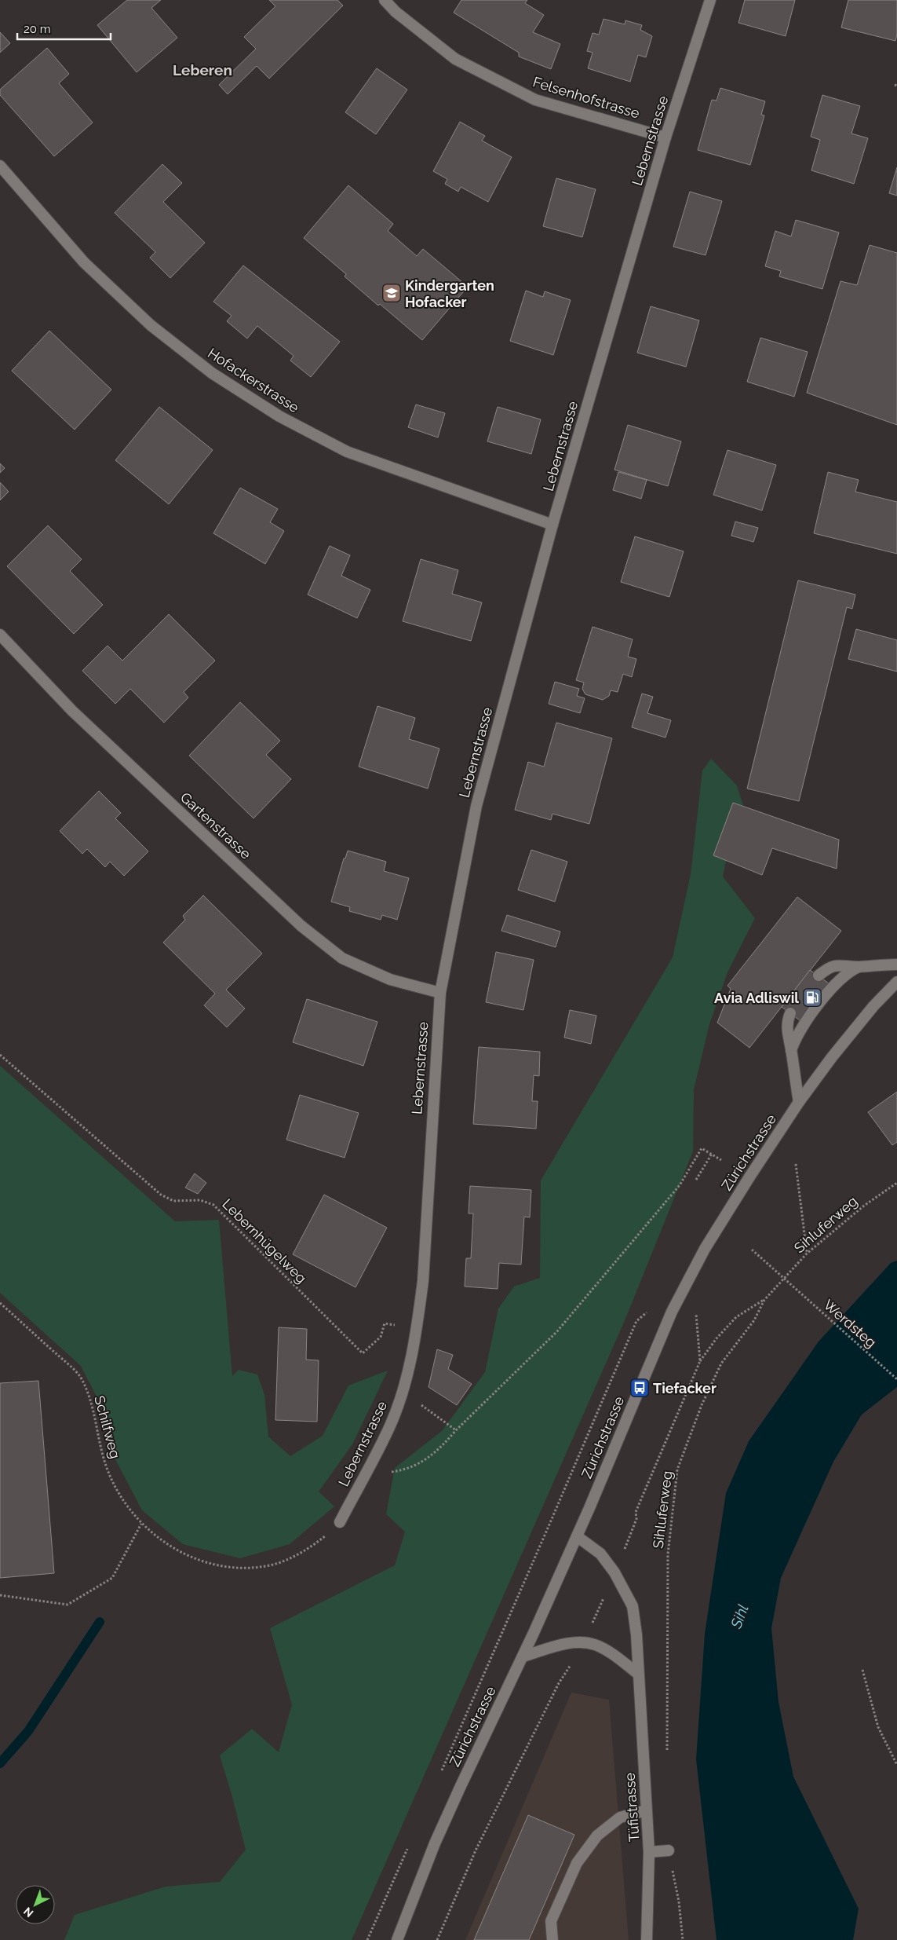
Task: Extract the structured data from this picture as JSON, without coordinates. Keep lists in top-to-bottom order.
{
  "streets": {
    "street": [
      "Felsenhofstrasse",
      "Lebernstrasse",
      "Hofackerstrasse",
      "Gartenstrasse",
      "Zürichstrasse",
      "Tüfistrasse"
    ],
    "path": [
      "Sihluferweg",
      "Lebernhügelweg",
      "Werdsteg",
      "Schilfweg"
    ]
  },
  "crossings": [
    ["Felsenhofstrasse", "Lebernstrasse"],
    ["Lebernstrasse", "Hofackerstrasse"],
    ["Lebernstrasse", "Gartenstrasse"],
    ["Lebernstrasse", "Schilfweg"],
    ["Zürichstrasse", "Tüfistrasse"],
    ["Sihluferweg", "Werdsteg"]
  ],
  "districts": ["Leberen"],
  "water": ["Sihl"],
  "places": {
    "school or university": ["Kindergarten Hofacker"],
    "fuel station": ["Avia Adliswil"],
    "bus stop": ["Tiefacker"]
  },
  "scale_bar": "20 m",
  "north": "bottom left"
}
